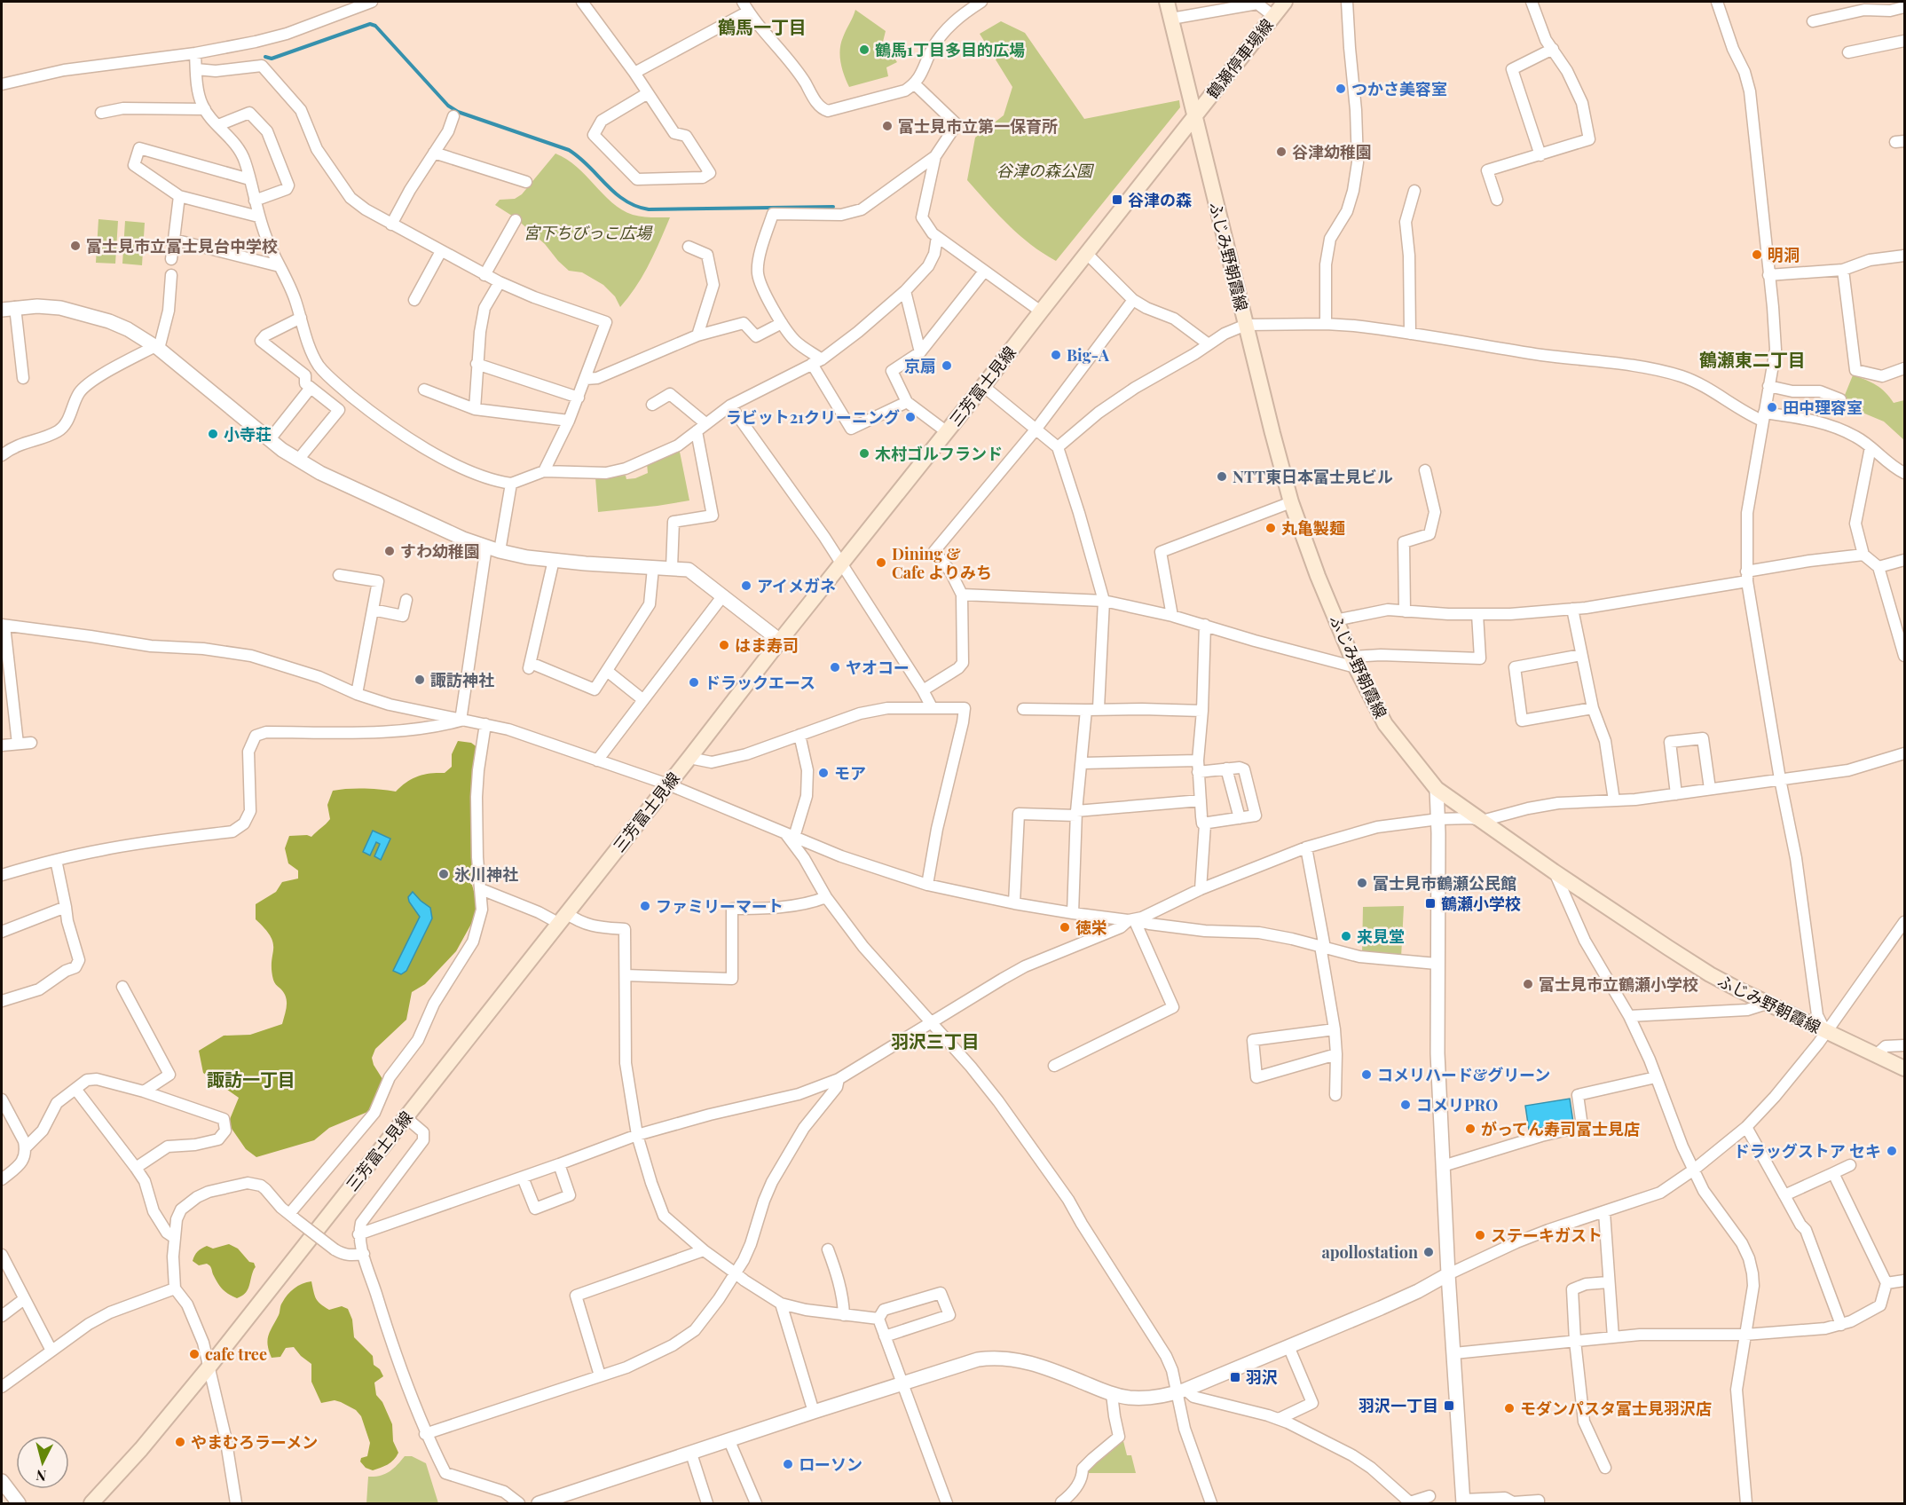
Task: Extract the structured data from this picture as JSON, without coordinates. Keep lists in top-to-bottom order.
{
  "streets": {
    "main road": ["鶴瀬停車場線", "ふじみ野朝霞線", "三芳富士見線"]
  },
  "crossings": [
    ["鶴瀬停車場線", "ふじみ野朝霞線"],
    ["鶴瀬停車場線", "三芳富士見線"],
    ["ふじみ野朝霞線", "三芳富士見線"]
  ],
  "districts": [
    "鶴馬一丁目",
    "鶴瀬東二丁目",
    "羽沢三丁目",
    "諏訪一丁目"
  ],
  "parks": ["谷津の森公園", "宮下ちびっこ広場"],
  "places": {
    "other": [
      "鶴馬1丁目多目的広場",
      "つかさ美容室",
      "富士見市立第一保育所",
      "谷津幼稚園",
      "富士見市立富士見台中学校",
      "明洞",
      "Big-A",
      "京扇",
      "田中理容室",
      "ラビット21クリーニング",
      "小寺荘",
      "木村ゴルフランド",
      "NTT東日本富士見ビル",
      "丸亀製麺",
      "すわ幼稚園",
      "Dining & Cafe よりみち",
      "アイメガネ",
      "はま寿司",
      "ヤオコー",
      "諏訪神社",
      "ドラックエース",
      "モア",
      "氷川神社",
      "富士見市鶴瀬公民館",
      "ファミリーマート",
      "徳栄",
      "来見堂",
      "富士見市立鶴瀬小学校",
      "コメリハード&グリーン",
      "コメリPRO",
      "がってん寿司富士見店",
      "ドラッグストア セキ",
      "ステーキガスト",
      "apollostation",
      "cafe tree",
      "モダンパスタ富士見羽沢店",
      "やまむろラーメン",
      "ローソン"
    ],
    "transit": [
      "谷津の森",
      "鶴瀬小学校",
      "羽沢",
      "羽沢一丁目"
    ]
  },
  "north": "bottom"
}
